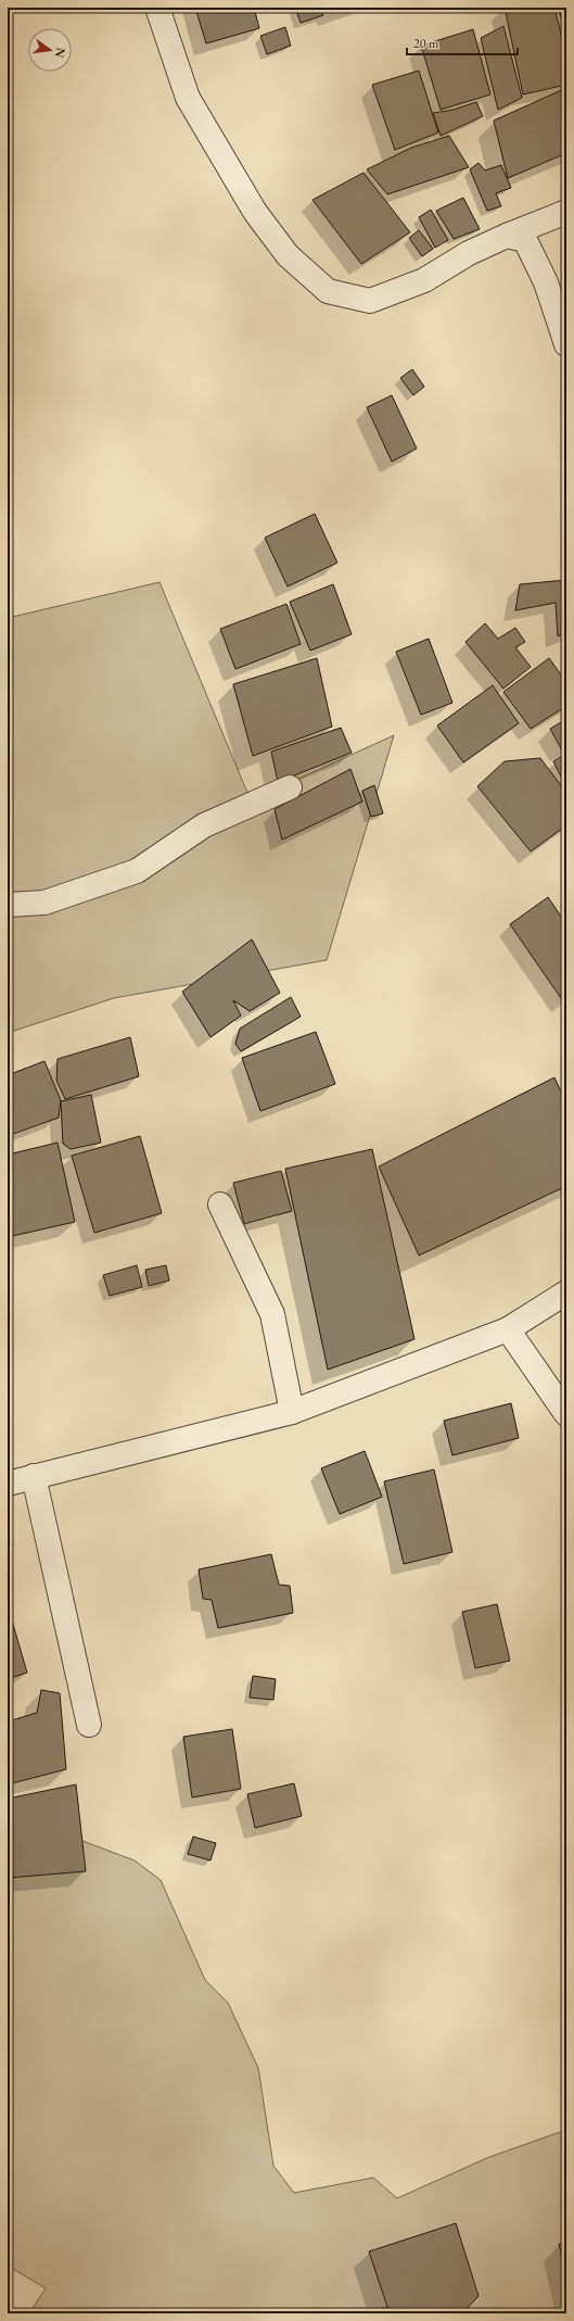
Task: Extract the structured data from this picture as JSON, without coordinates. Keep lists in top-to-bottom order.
{
  "scale_bar": "20 m",
  "north": "right"
}
